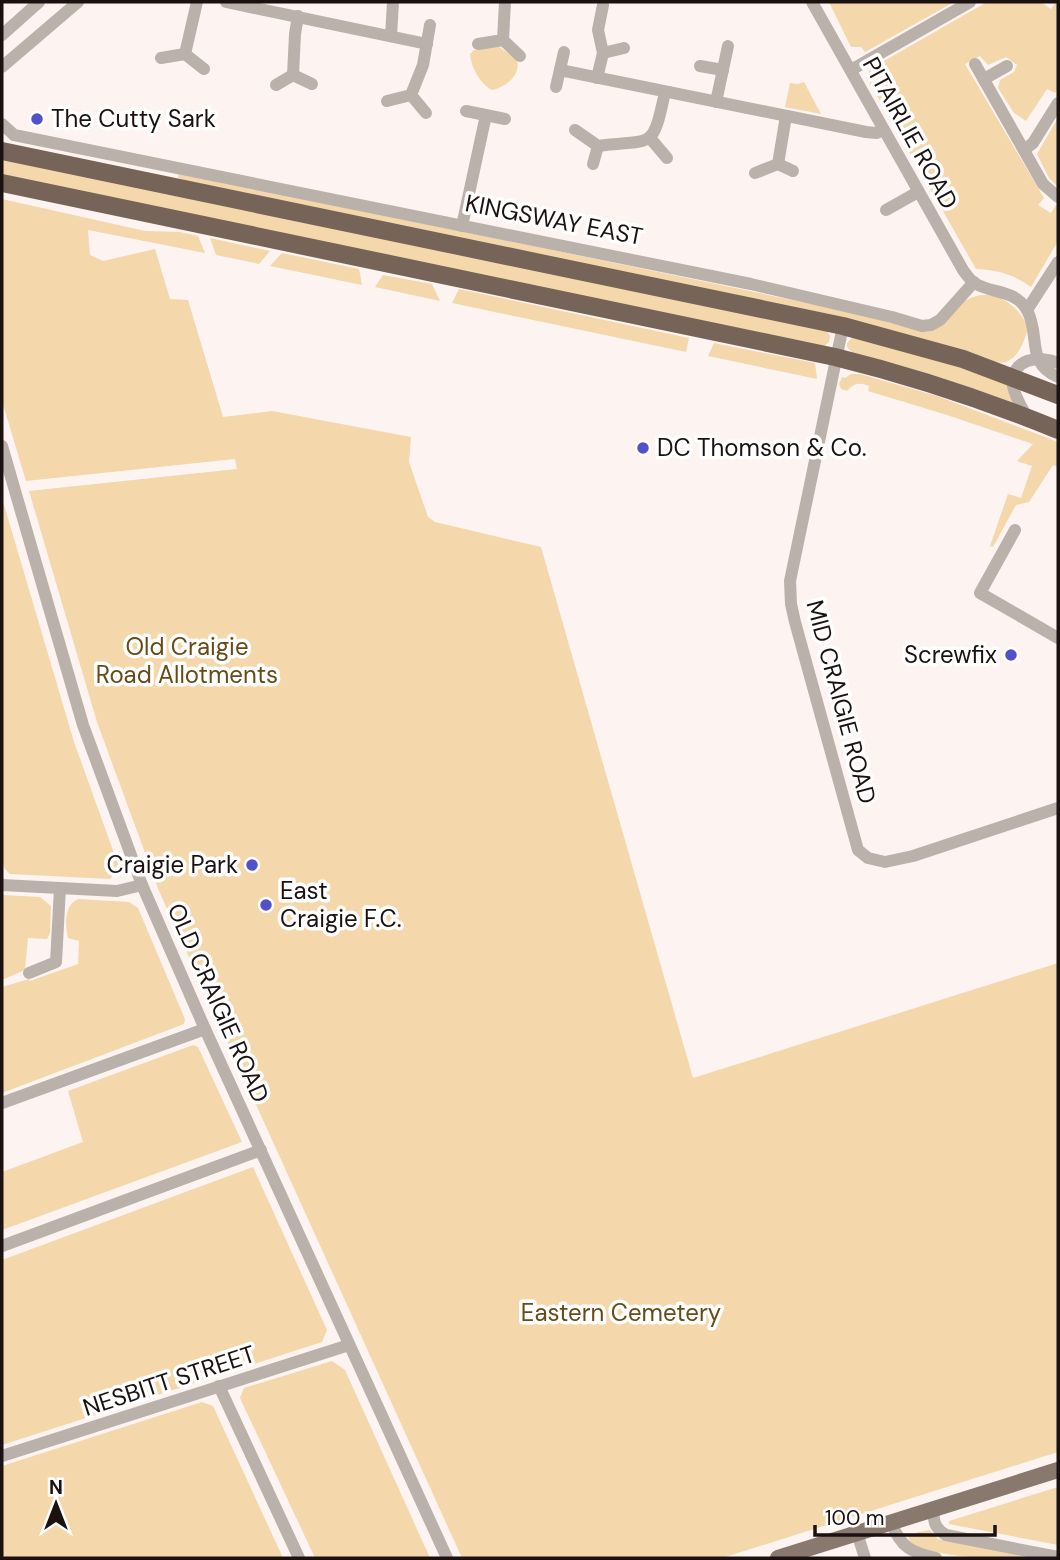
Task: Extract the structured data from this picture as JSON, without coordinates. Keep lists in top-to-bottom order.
{
  "streets": {
    "highway": ["KINGSWAY EAST"],
    "street": [
      "PITAIRLIE ROAD",
      "MID CRAIGIE ROAD",
      "OLD CRAIGIE ROAD",
      "NESBITT STREET"
    ]
  },
  "crossings": [
    ["PITAIRLIE ROAD", "KINGSWAY EAST"],
    ["OLD CRAIGIE ROAD", "NESBITT STREET"]
  ],
  "parks": ["Old Craigie Road Allotments", "Eastern Cemetery"],
  "places": [
    "The Cutty Sark",
    "DC Thomson & Co.",
    "Screwfix",
    "Craigie Park",
    "East Craigie F.C."
  ],
  "scale_bar": "100 m",
  "north": "top"
}
